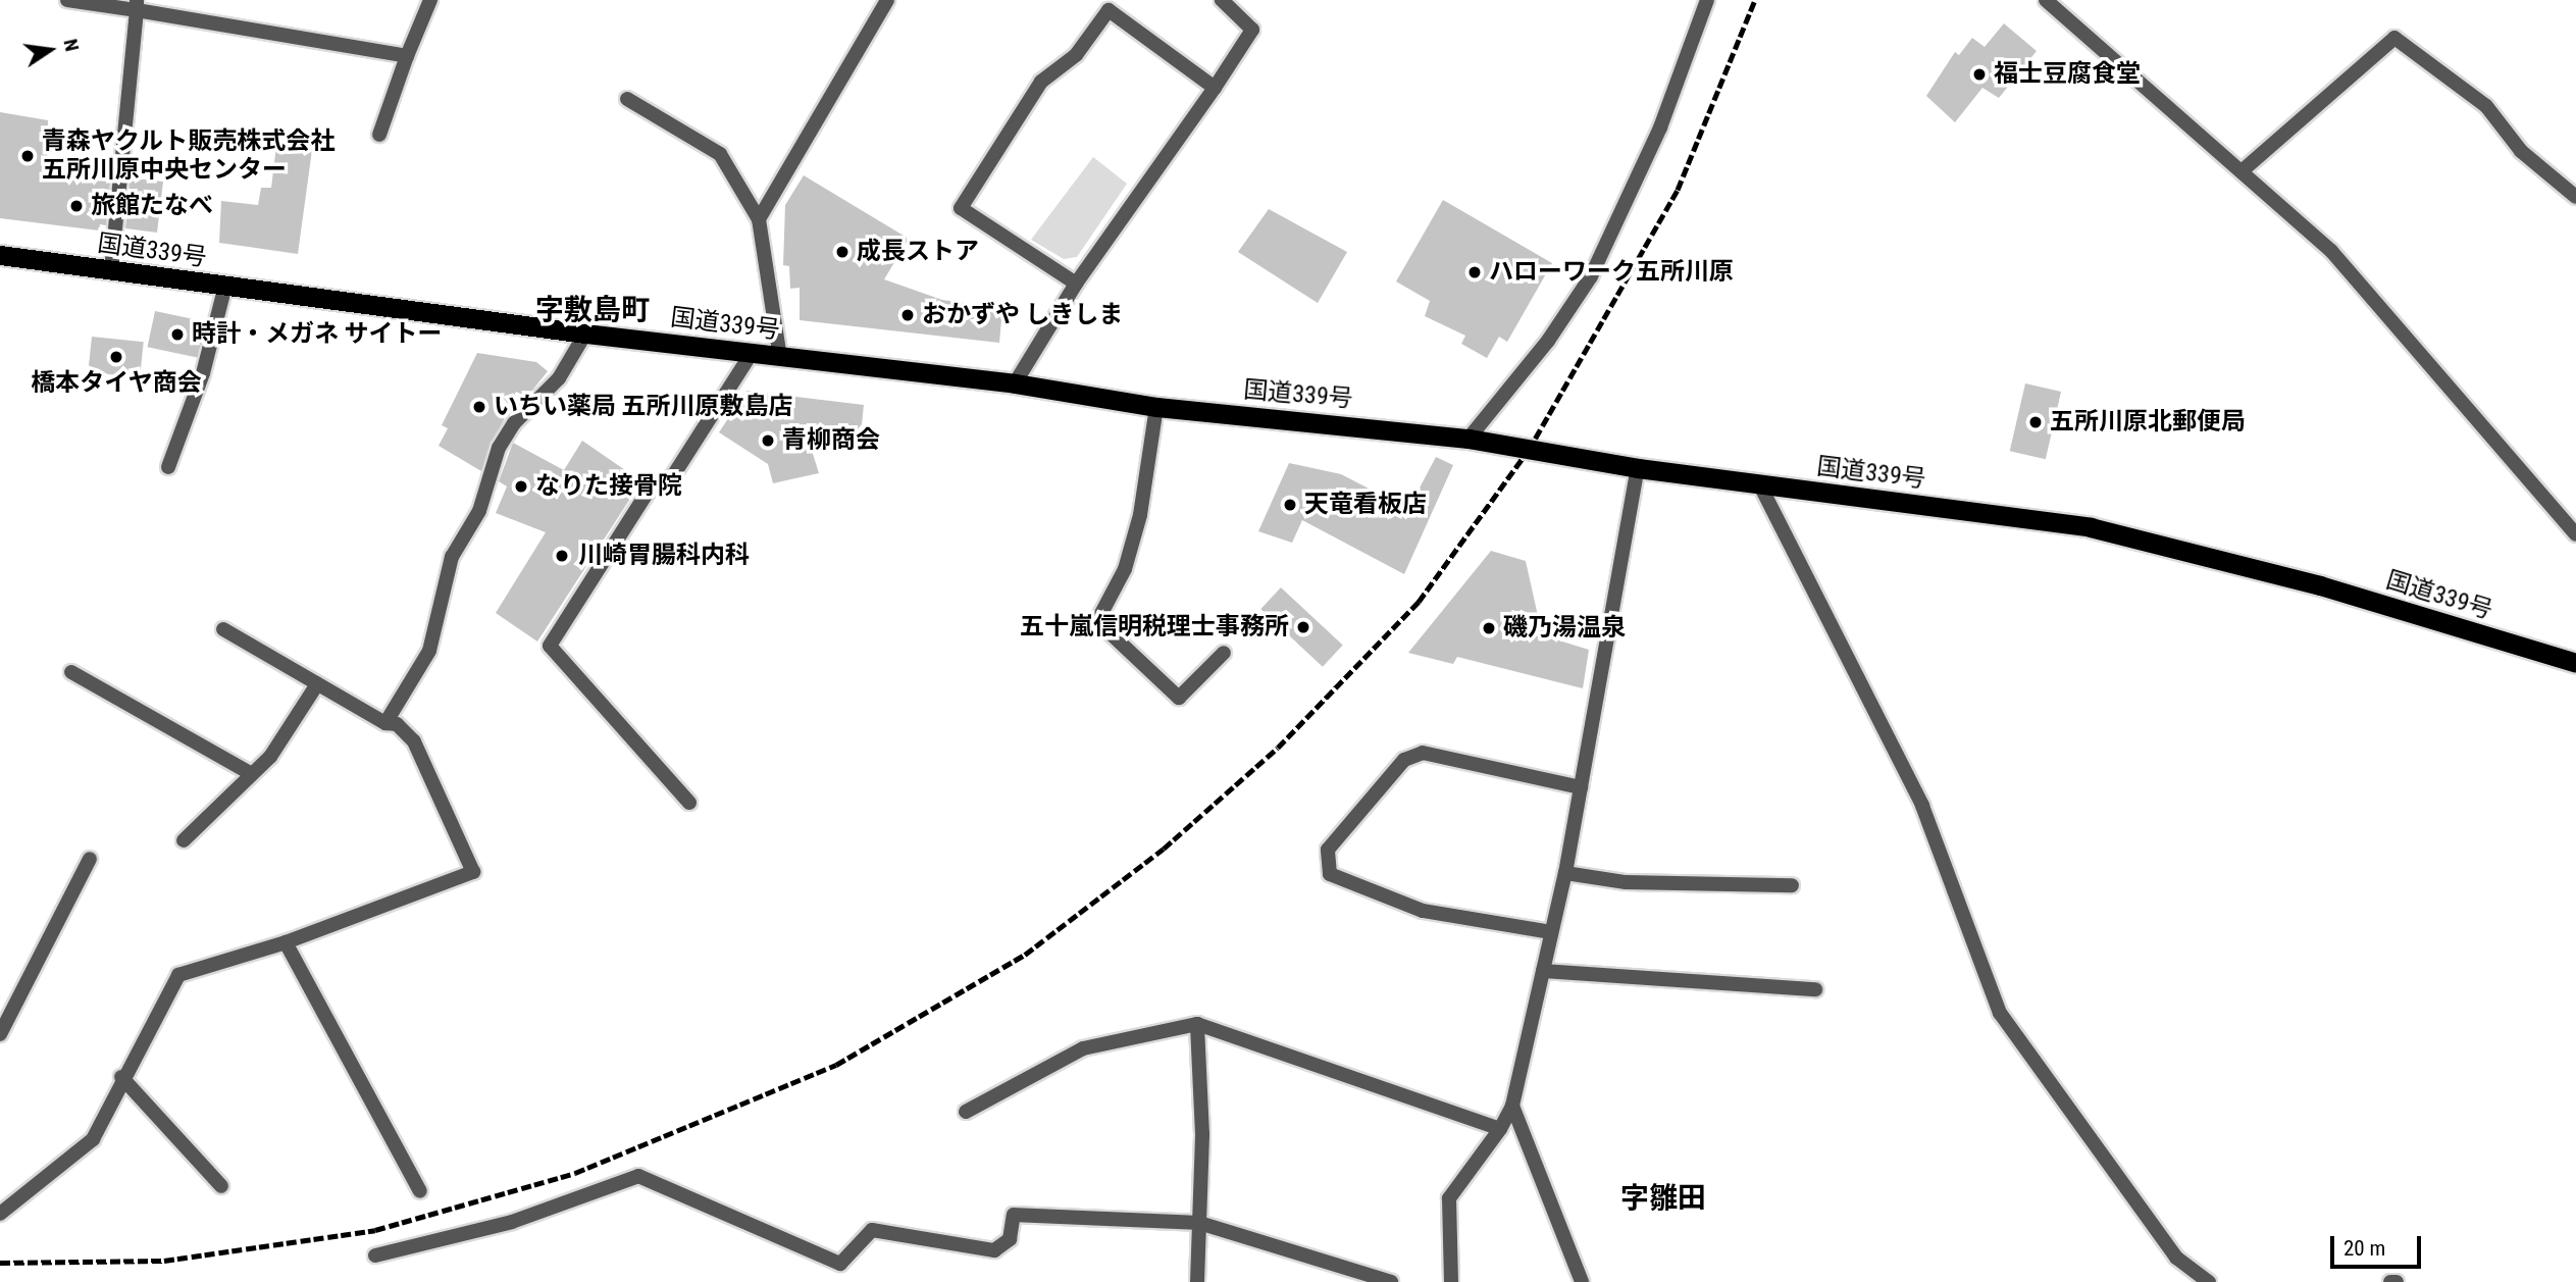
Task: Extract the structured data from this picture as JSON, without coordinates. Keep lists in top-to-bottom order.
{
  "streets": {
    "highway": ["国道339号"]
  },
  "districts": ["字敷島町", "字雛田"],
  "places": [
    "福士豆腐食堂",
    "青森ヤクルト販売株式会社 五所川原中央センター",
    "旅館たなべ",
    "成長ストア",
    "ハローワーク五所川原",
    "おかずや しきしま",
    "時計・メガネ サイトー",
    "橋本タイヤ商会",
    "いちい薬局 五所川原敷島店",
    "五所川原北郵便局",
    "青柳商会",
    "なりた接骨院",
    "天竜看板店",
    "川崎胃腸科内科",
    "五十嵐信明税理士事務所",
    "磯乃湯温泉"
  ],
  "scale_bar": "20 m",
  "north": "right"
}
